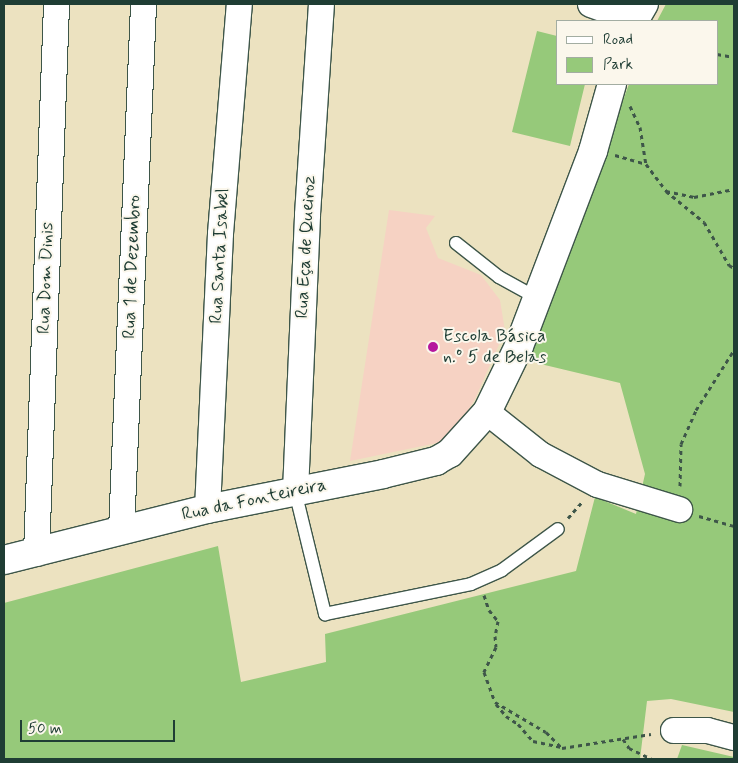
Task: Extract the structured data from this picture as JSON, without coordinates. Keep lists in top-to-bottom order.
{
  "streets": {
    "street": [
      "Rua Eça de Queiroz",
      "Rua Santa Isabel",
      "Rua 1 de Dezembro",
      "Rua Dom Dinis",
      "Rua da Fonteireira"
    ]
  },
  "crossings": [
    ["Rua Eça de Queiroz", "Rua da Fonteireira"],
    ["Rua Santa Isabel", "Rua da Fonteireira"],
    ["Rua 1 de Dezembro", "Rua da Fonteireira"],
    ["Rua Dom Dinis", "Rua da Fonteireira"]
  ],
  "places": ["Escola Básica n.º 5 de Belas"],
  "legend": ["Road", "Park"],
  "scale_bar": "50 m"
}
